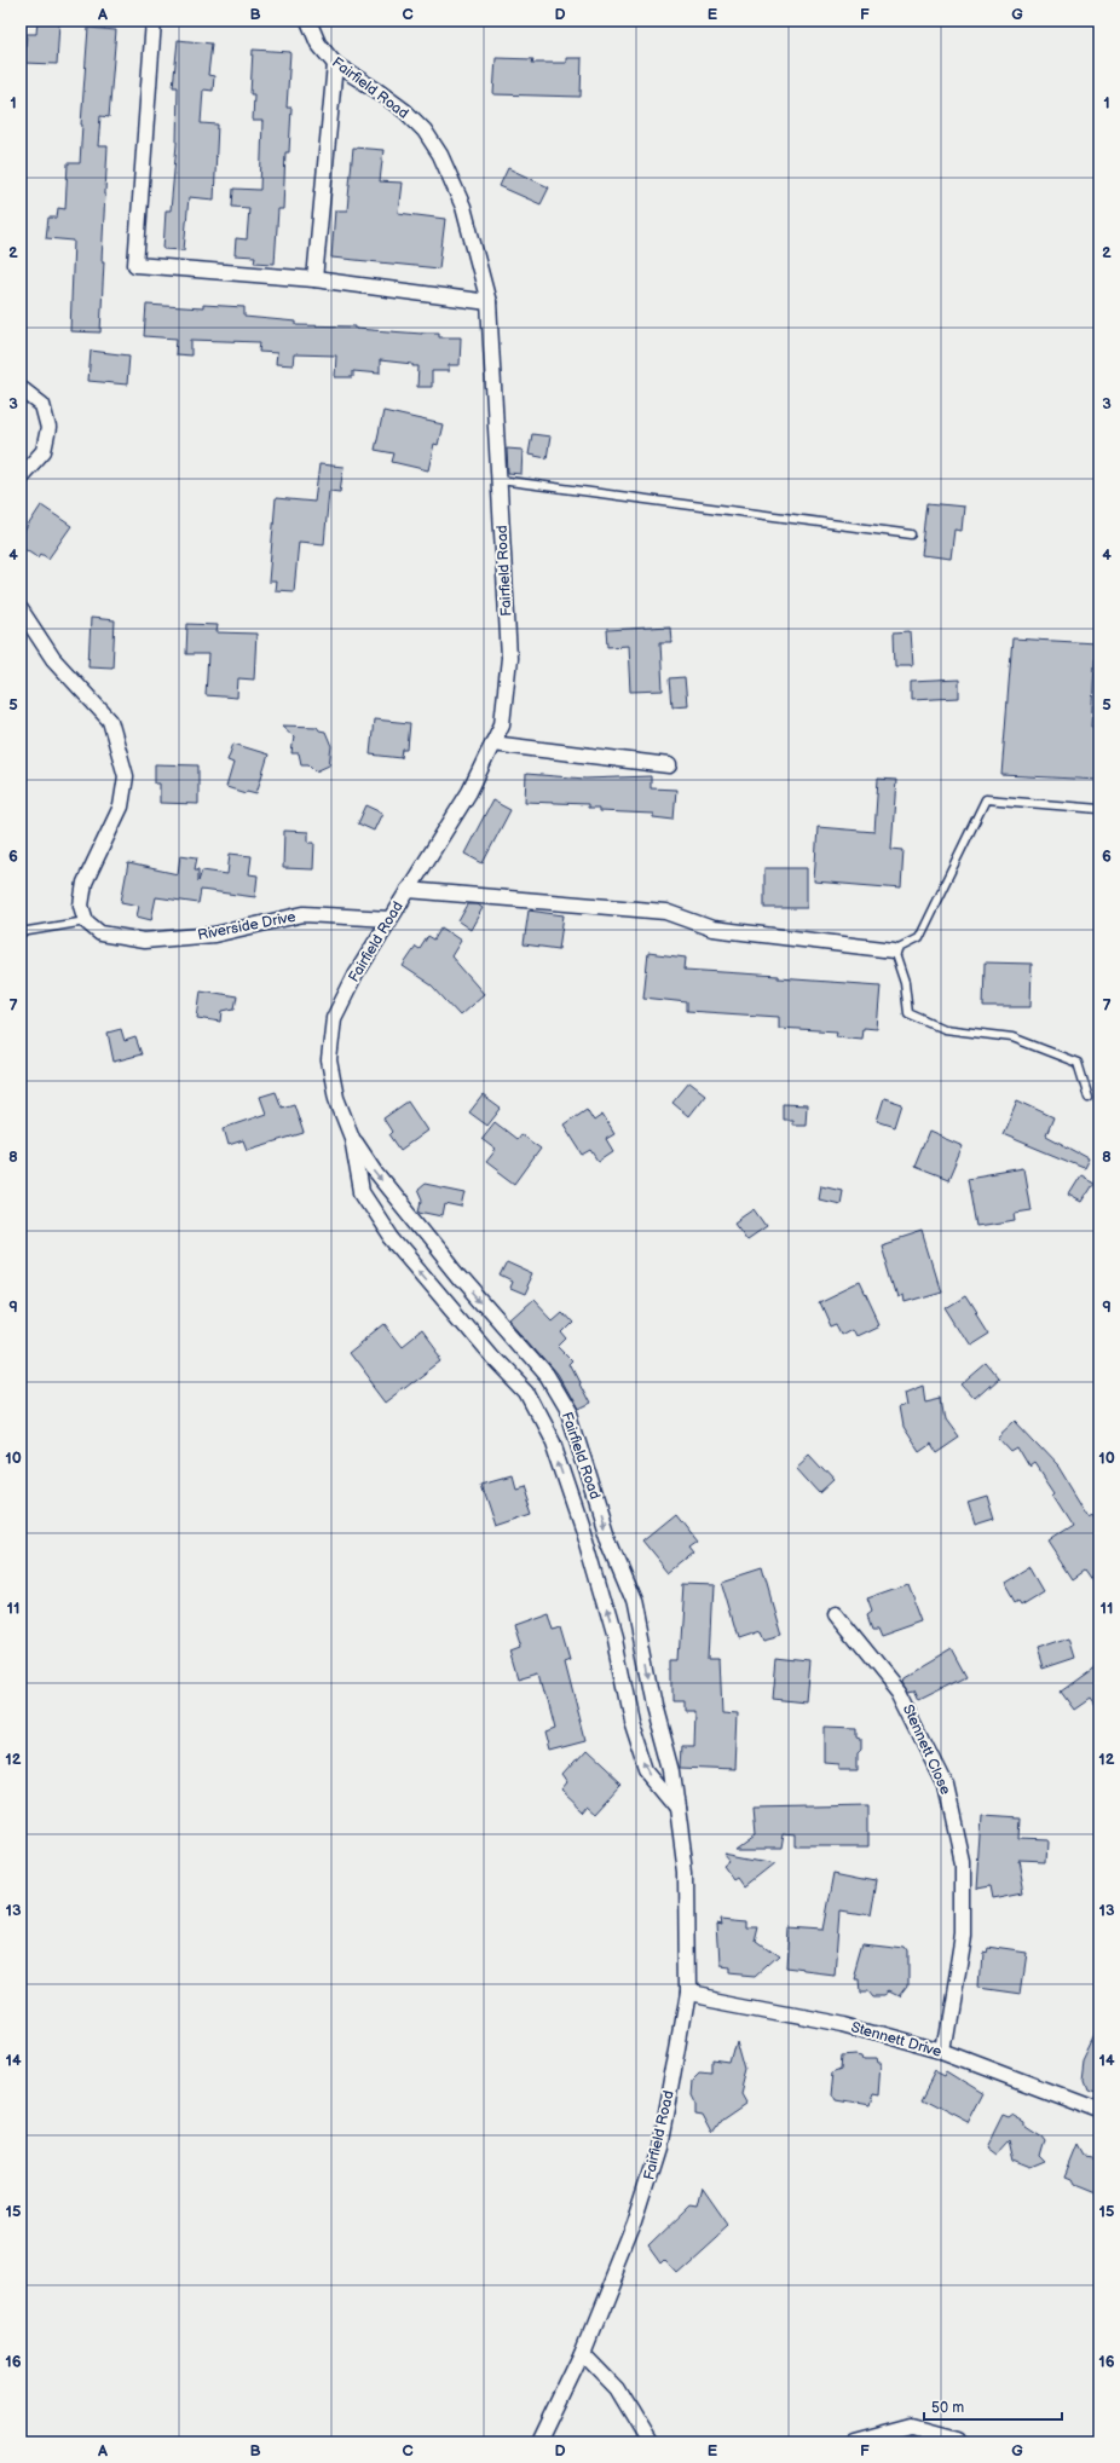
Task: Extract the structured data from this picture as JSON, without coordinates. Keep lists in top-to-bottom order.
{
  "streets": {
    "street": [
      "Fairfield Road",
      "Riverside Drive",
      "Stennett Close",
      "Stennett Drive"
    ]
  },
  "crossings": [
    ["Fairfield Road", "Riverside Drive"],
    ["Fairfield Road", "Stennett Drive"],
    ["Stennett Close", "Stennett Drive"]
  ],
  "scale_bar": "50 m",
  "grid": {
    "columns": [
      "A",
      "B",
      "C",
      "D",
      "E",
      "F",
      "G"
    ],
    "rows": [
      "1",
      "2",
      "3",
      "4",
      "5",
      "6",
      "7",
      "8",
      "9",
      "10",
      "11",
      "12",
      "13",
      "14",
      "15",
      "16"
    ]
  }
}
